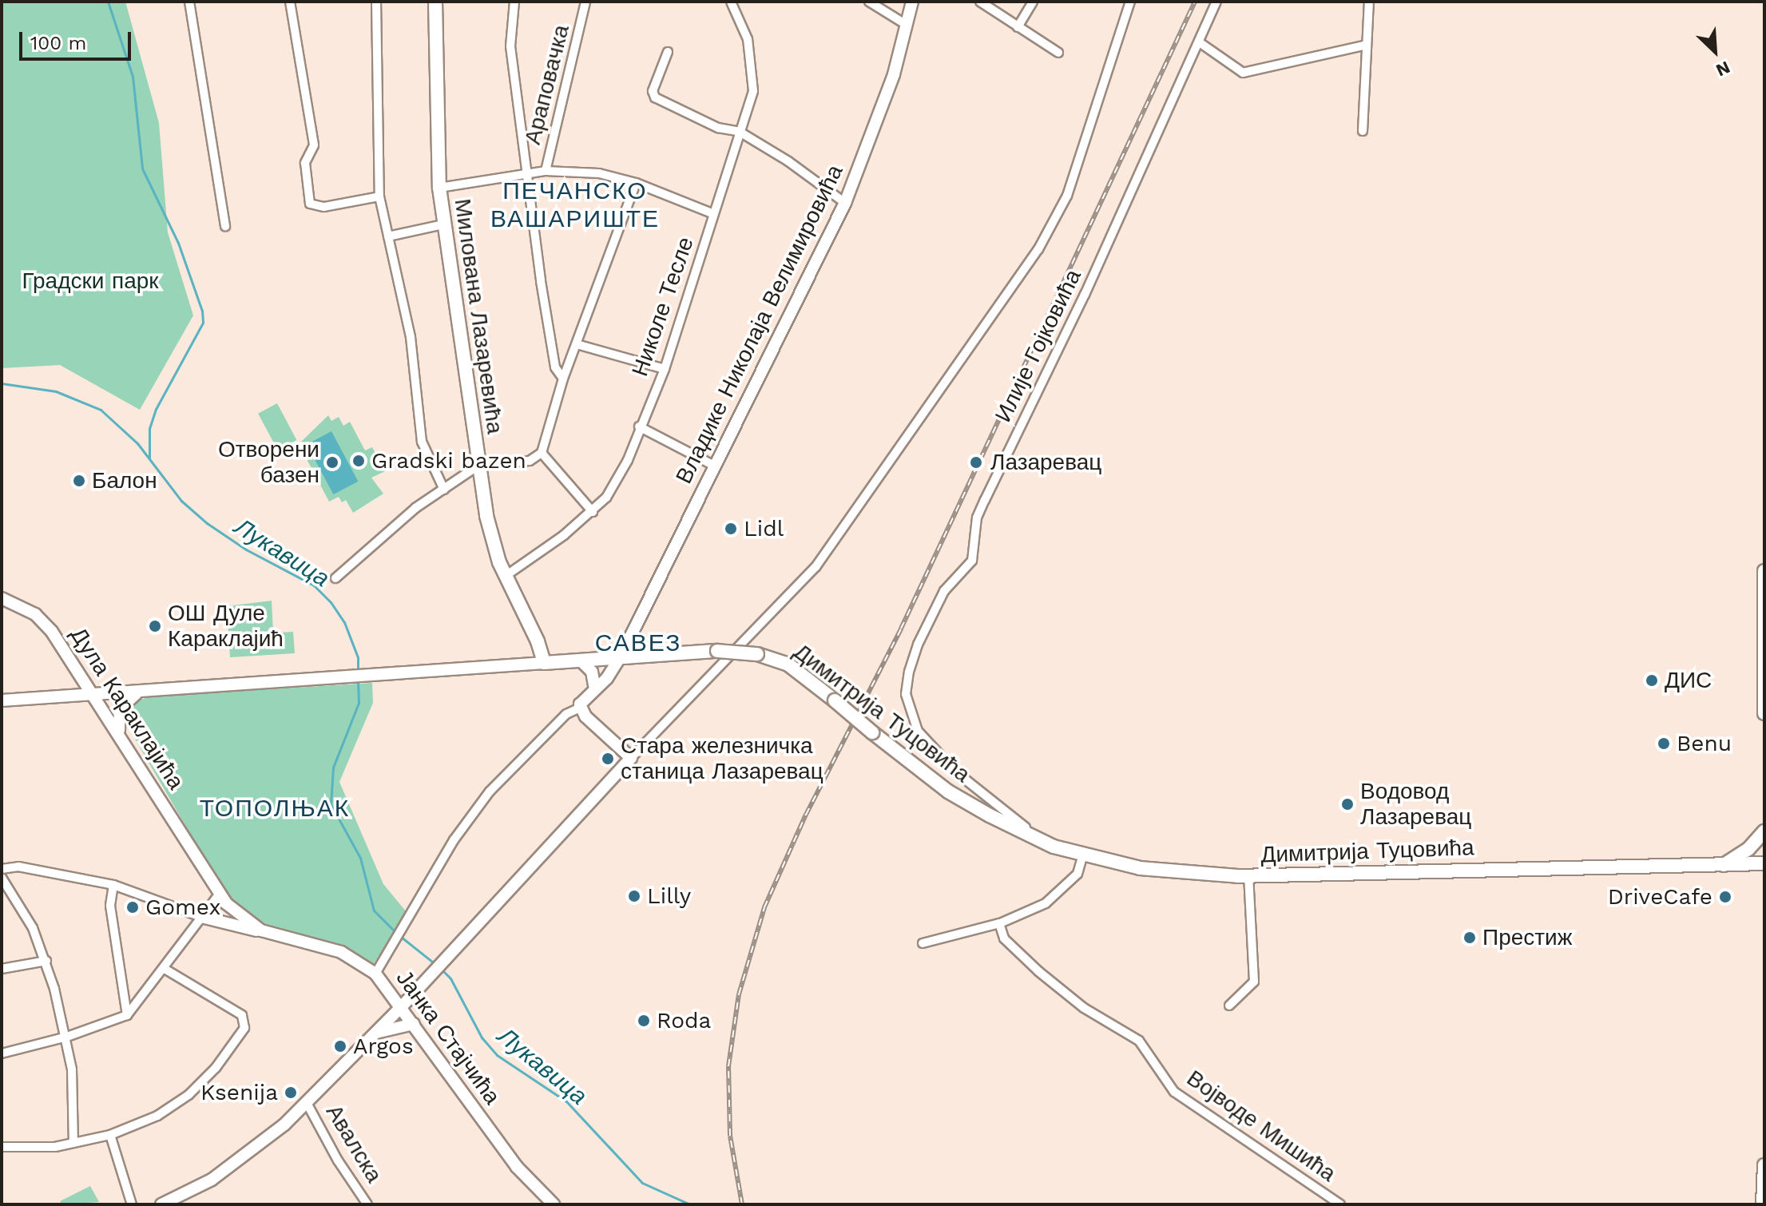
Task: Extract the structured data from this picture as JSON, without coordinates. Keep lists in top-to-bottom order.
{
  "streets": {
    "main road": ["Милована Лазаревића", "Димитрија Туцовића"],
    "street": [
      "Араповачка",
      "Николе Тесле",
      "Владике Николаја Велимировића",
      "Илије Гојковића",
      "Дула Караклајића",
      "Јанка Стајчића",
      "Војводе Мишића",
      "Авалска"
    ]
  },
  "crossings": [
    ["Николе Тесле", "Милована Лазаревића"],
    ["Милована Лазаревића", "Димитрија Туцовића"],
    ["Владике Николаја Велимировића", "Димитрија Туцовића"],
    ["Илије Гојковића", "Димитрија Туцовића"],
    ["Дула Караклајића", "Димитрија Туцовића"],
    ["Дула Караклајића", "Јанка Стајчића"]
  ],
  "districts": ["ПЕЧАНСКО ВАШАРИШТЕ", "САВЕЗ", "ТОПОЛЊАК"],
  "water": ["Лукавица"],
  "parks": ["Градски парк"],
  "places": [
    "Gradski bazen",
    "Отворени базен",
    "Лазаревац",
    "Балон",
    "Lidl",
    "ОШ Дуле Караклајић",
    "ДИС",
    "Benu",
    "Стара железничка станица Лазаревац",
    "Водовод Лазаревац",
    "Lilly",
    "DriveCafe",
    "Gomex",
    "Престиж",
    "Roda",
    "Argos",
    "Ksenija"
  ],
  "scale_bar": "100 m",
  "north": "bottom right"
}
